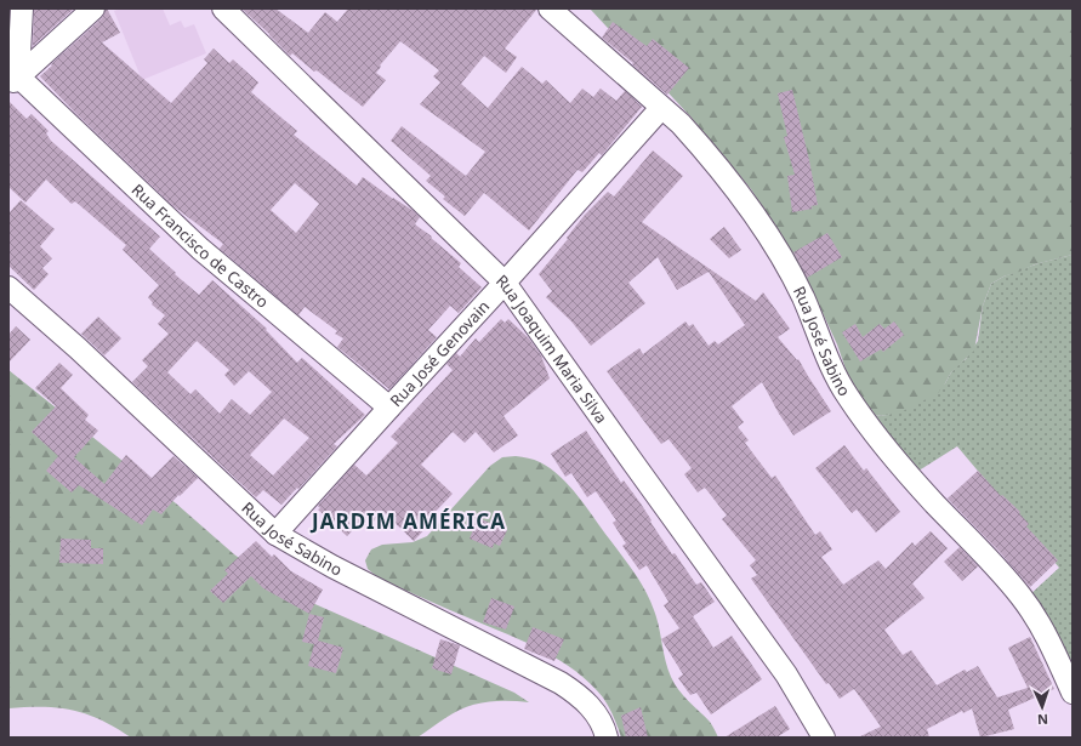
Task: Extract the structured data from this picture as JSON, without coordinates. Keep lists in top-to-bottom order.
{
  "streets": {
    "street": [
      "Rua Francisco de Castro",
      "Rua José Sabino",
      "Rua Joaquim Maria Silva",
      "Rua José Genovain"
    ]
  },
  "crossings": [
    ["Rua Francisco de Castro", "Rua José Genovain"],
    ["Rua José Sabino", "Rua José Genovain"],
    ["Rua Joaquim Maria Silva", "Rua José Genovain"]
  ],
  "districts": ["JARDIM AMÉRICA"],
  "north": "bottom"
}
